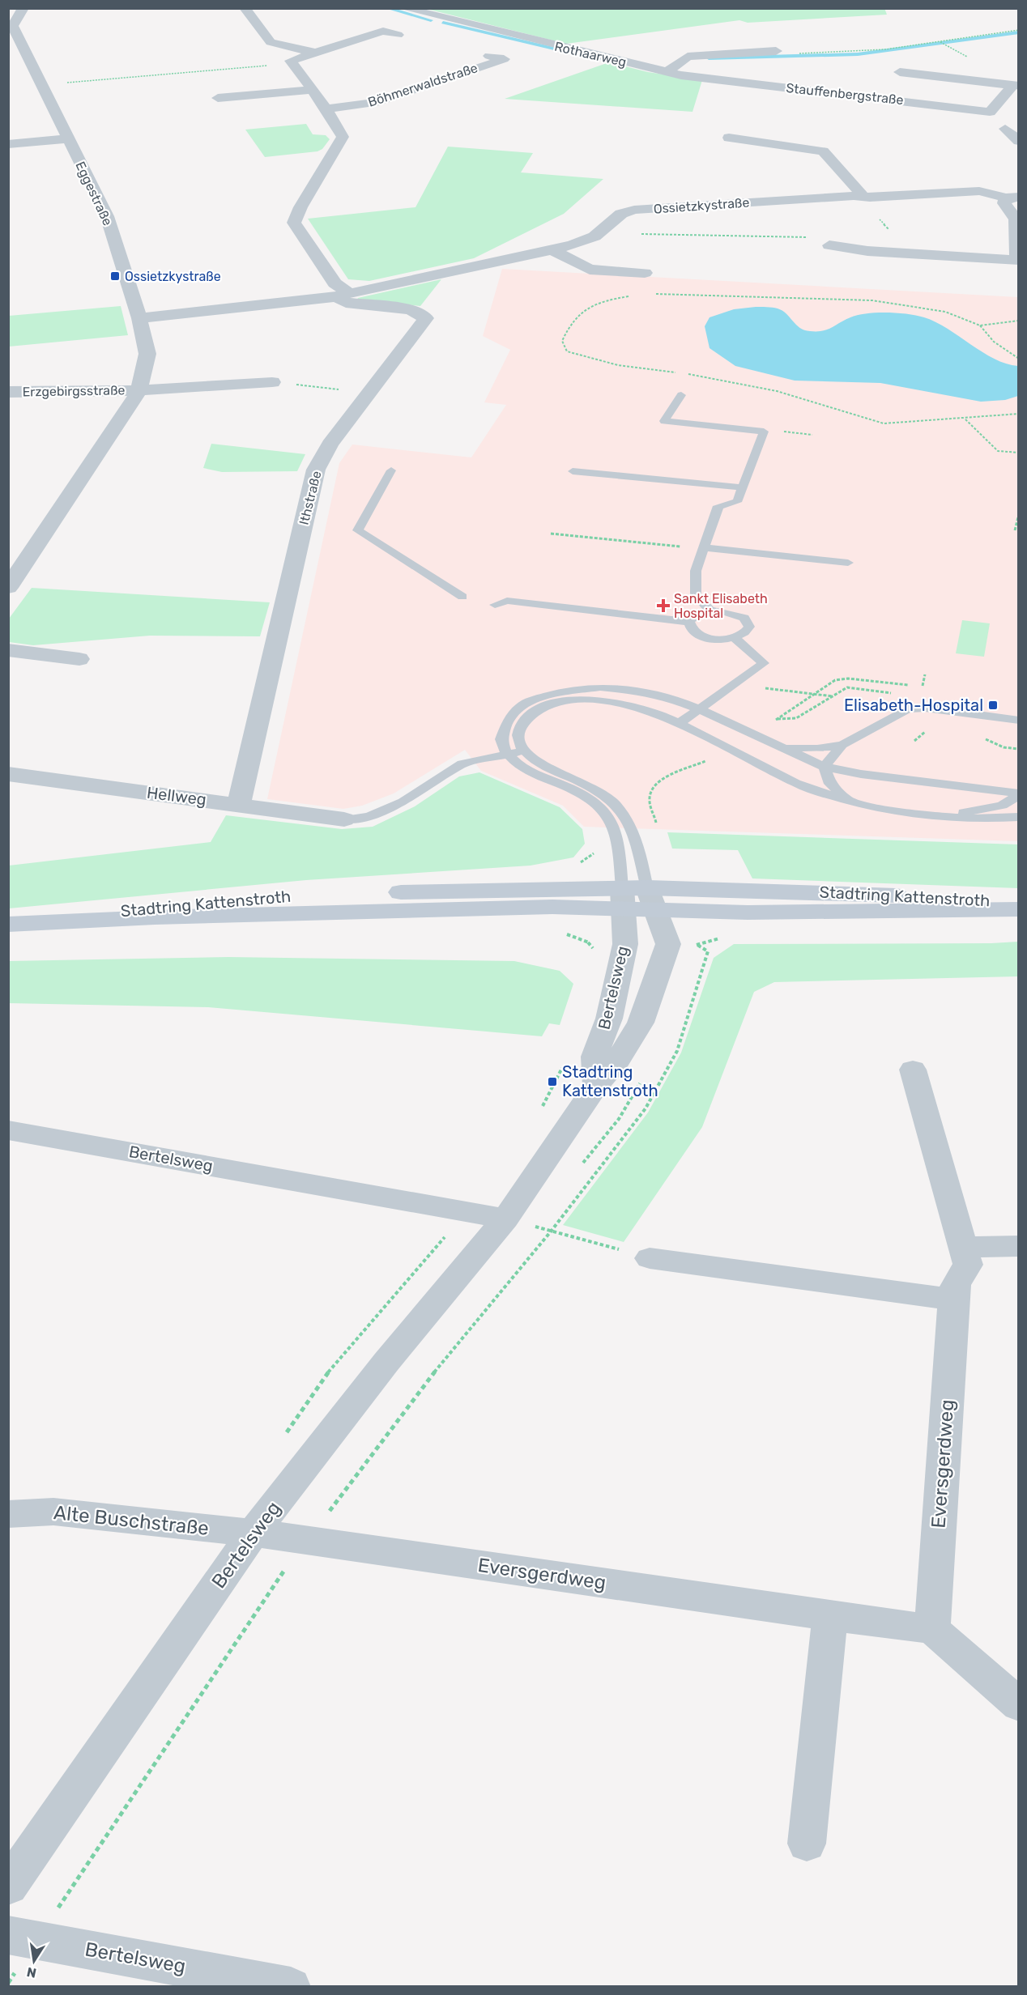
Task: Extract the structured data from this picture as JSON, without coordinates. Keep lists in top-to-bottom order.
{
  "streets": {
    "main road": ["Stadtring Kattenstroth"],
    "street": [
      "Rothaarweg",
      "Böhmerwaldstraße",
      "Stauffenbergstraße",
      "Eggestraße",
      "Ossietzkystraße",
      "Erzgebirgsstraße",
      "Ithstraße",
      "Hellweg",
      "Bertelsweg",
      "Eversgerdweg",
      "Alte Buschstraße"
    ]
  },
  "crossings": [
    ["Rothaarweg", "Stauffenbergstraße"],
    ["Eggestraße", "Ossietzkystraße"],
    ["Eggestraße", "Erzgebirgsstraße"],
    ["Ossietzkystraße", "Ithstraße"],
    ["Ithstraße", "Hellweg"],
    ["Stadtring Kattenstroth", "Bertelsweg"],
    ["Bertelsweg", "Eversgerdweg"],
    ["Bertelsweg", "Alte Buschstraße"],
    ["Eversgerdweg", "Alte Buschstraße"]
  ],
  "places": {
    "transit": ["Ossietzkystraße", "Elisabeth-Hospital", "Stadtring Kattenstroth"],
    "health": ["Sankt Elisabeth Hospital"]
  },
  "north": "bottom"
}
